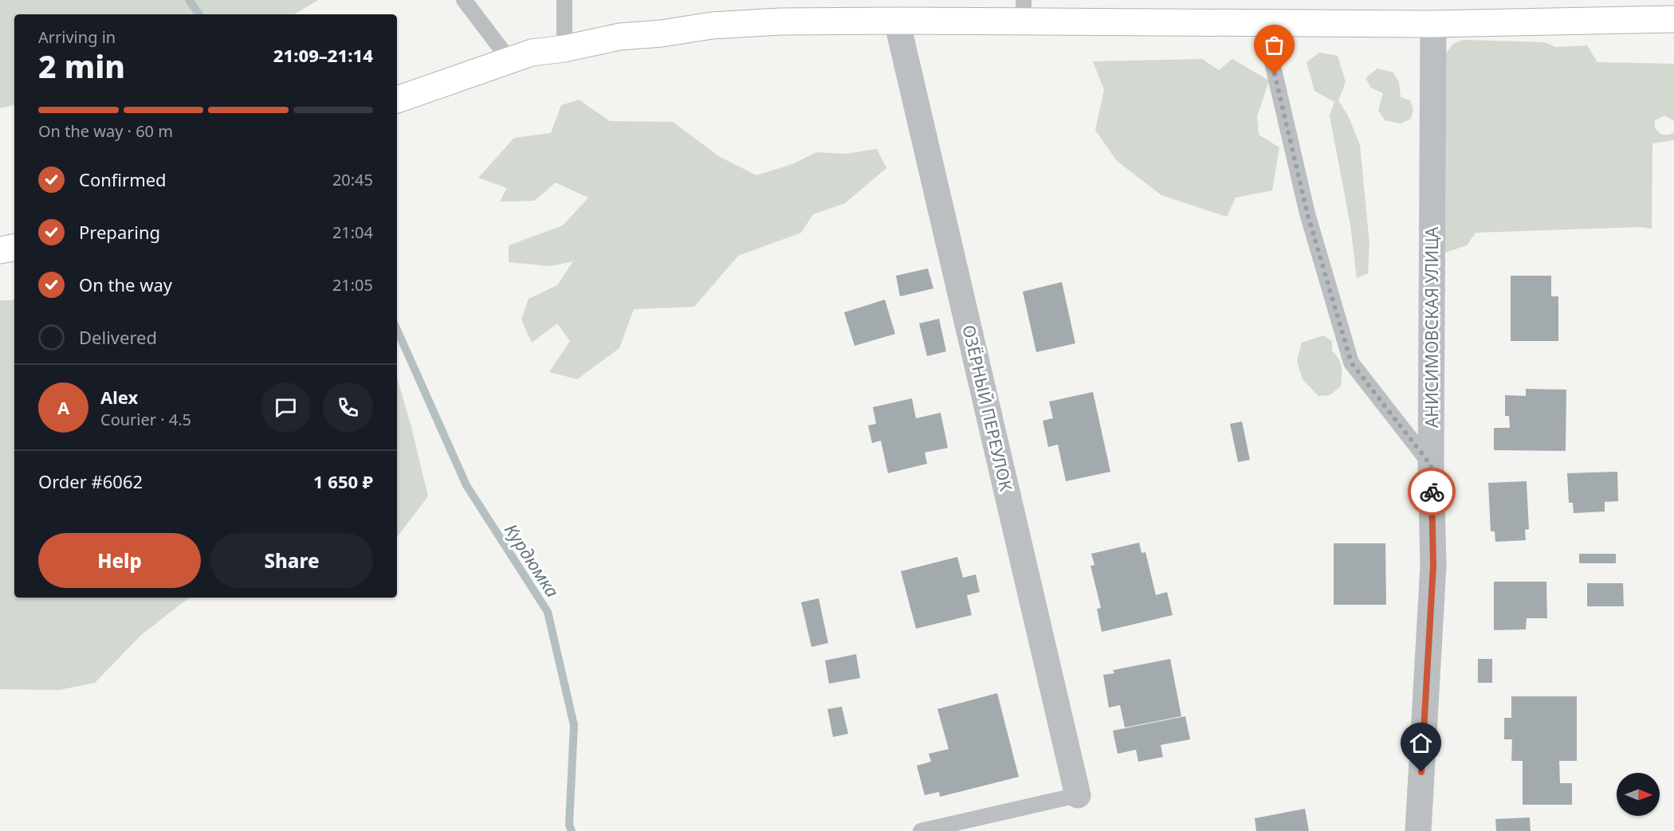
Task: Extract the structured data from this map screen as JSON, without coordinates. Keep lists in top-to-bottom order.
{
  "streets": {
    "street": ["АНИСИМОВСКАЯ УЛИЦА", "ОЗЁРНЫЙ ПЕРЕУЛОК"]
  },
  "water": ["Курдюмка"],
  "north": "right",
  "page": {
    "heading": ["2 min", "Arriving in", "21:09–21:14"],
    "panel": [
      "Alex",
      "Courier · 4.5",
      "Order #6062",
      "1 650 ₽"
    ],
    "bar": "On the way · 60 m",
    "list": [
      ["Confirmed", "20:45"],
      ["Preparing", "21:04"],
      ["On the way", "21:05"],
      "Delivered"
    ],
    "round": "A",
    "buttons": ["Help", "Share"]
  }
}
